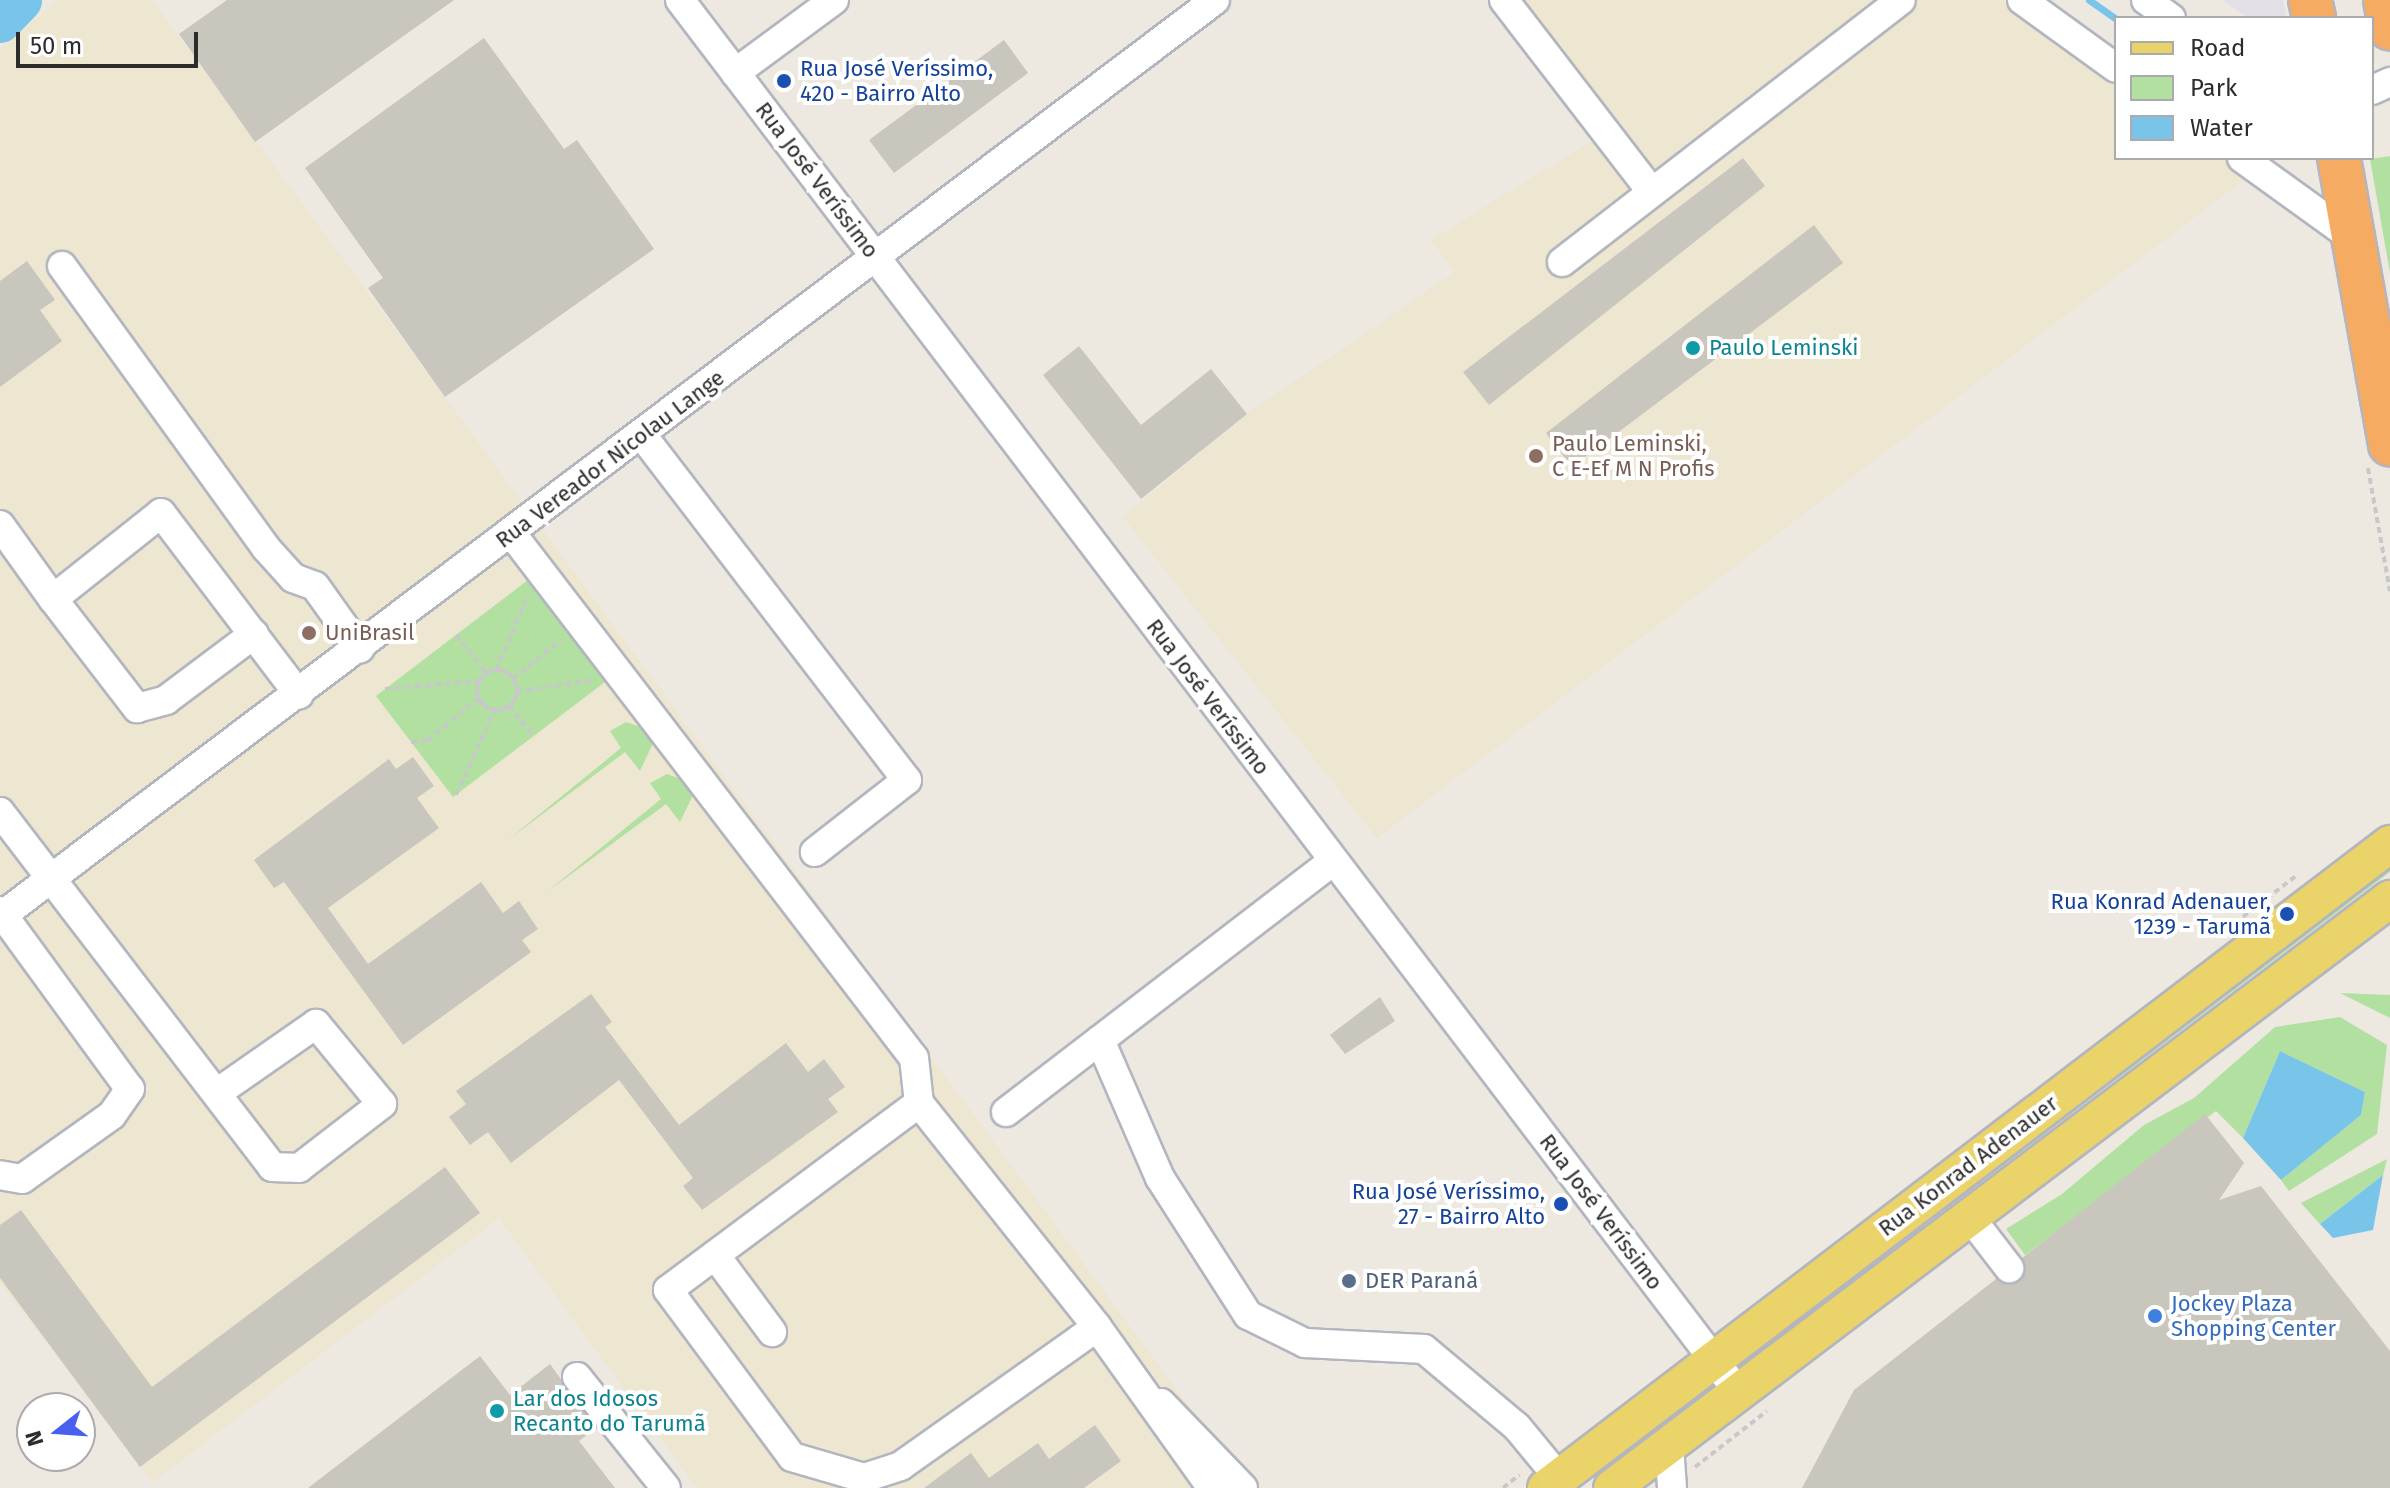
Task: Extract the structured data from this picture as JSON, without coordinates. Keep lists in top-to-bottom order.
{
  "streets": {
    "main road": ["Rua Konrad Adenauer"],
    "street": ["Rua José Veríssimo", "Rua Vereador Nicolau Lange"]
  },
  "crossings": [
    ["Rua José Veríssimo", "Rua Vereador Nicolau Lange"],
    ["Rua José Veríssimo", "Rua Konrad Adenauer"]
  ],
  "places": [
    "Rua José Veríssimo, 420 - Bairro Alto",
    "Paulo Leminski",
    "Paulo Leminski, C E-Ef M N Profis",
    "UniBrasil",
    "Rua Konrad Adenauer, 1239 - Tarumã",
    "Rua José Veríssimo, 27 - Bairro Alto",
    "DER Paraná",
    "Jockey Plaza Shopping Center",
    "Lar dos Idosos Recanto do Tarumã"
  ],
  "legend": ["Road", "Park", "Water"],
  "scale_bar": "50 m",
  "north": "left"
}
